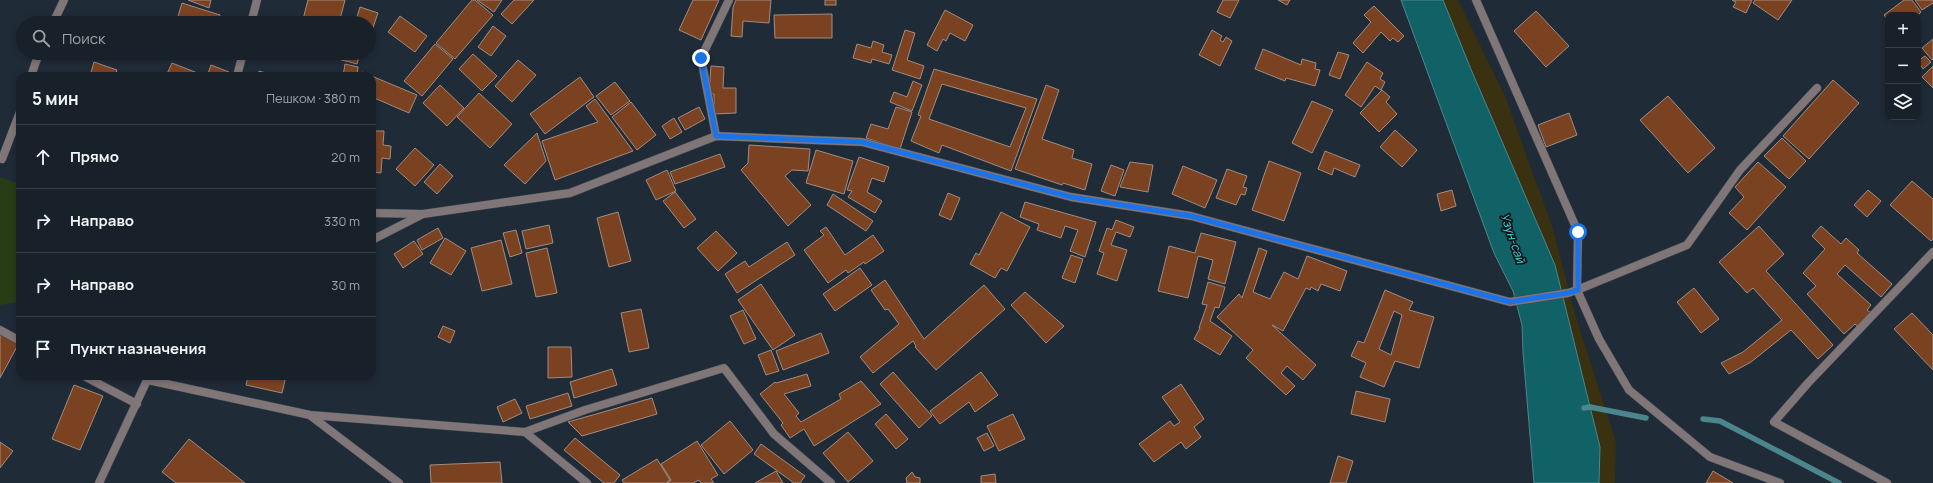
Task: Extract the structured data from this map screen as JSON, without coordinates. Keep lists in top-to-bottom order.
{
  "water": ["Узун-сай"],
  "page": {
    "map_buttons": ["+", "−"],
    "search": "Поиск",
    "heading": ["5 мин", "Пешком · 380 m"],
    "list": [
      ["Прямо", "20 m"],
      ["Направо", "330 m"],
      ["Направо", "30 m"],
      "Пункт назначения"
    ]
  }
}
